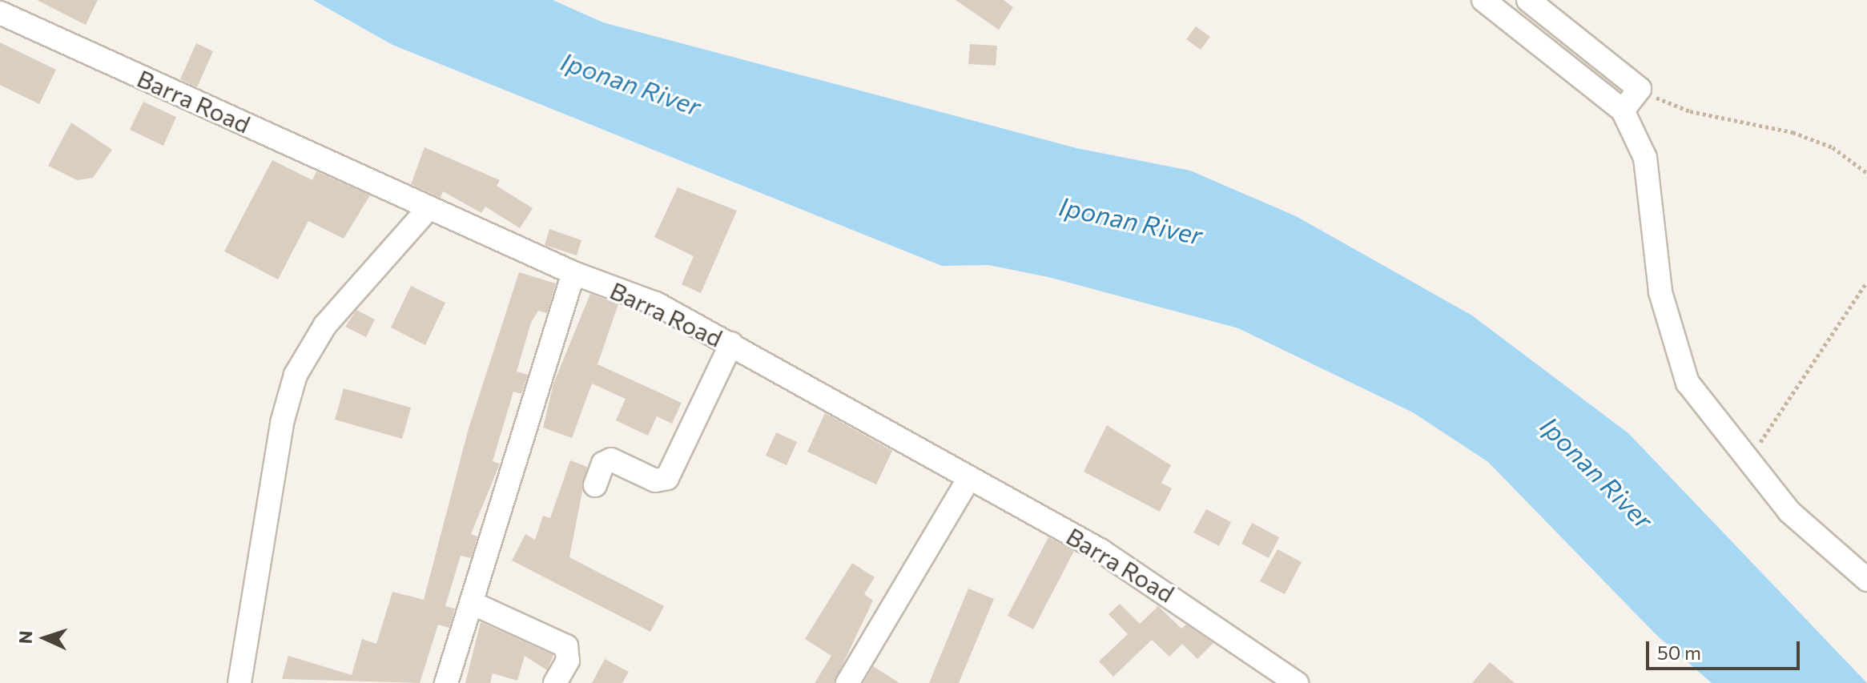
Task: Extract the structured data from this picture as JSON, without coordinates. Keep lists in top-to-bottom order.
{
  "streets": {
    "street": ["Barra Road"]
  },
  "water": ["Iponan River"],
  "scale_bar": "50 m",
  "north": "left"
}
